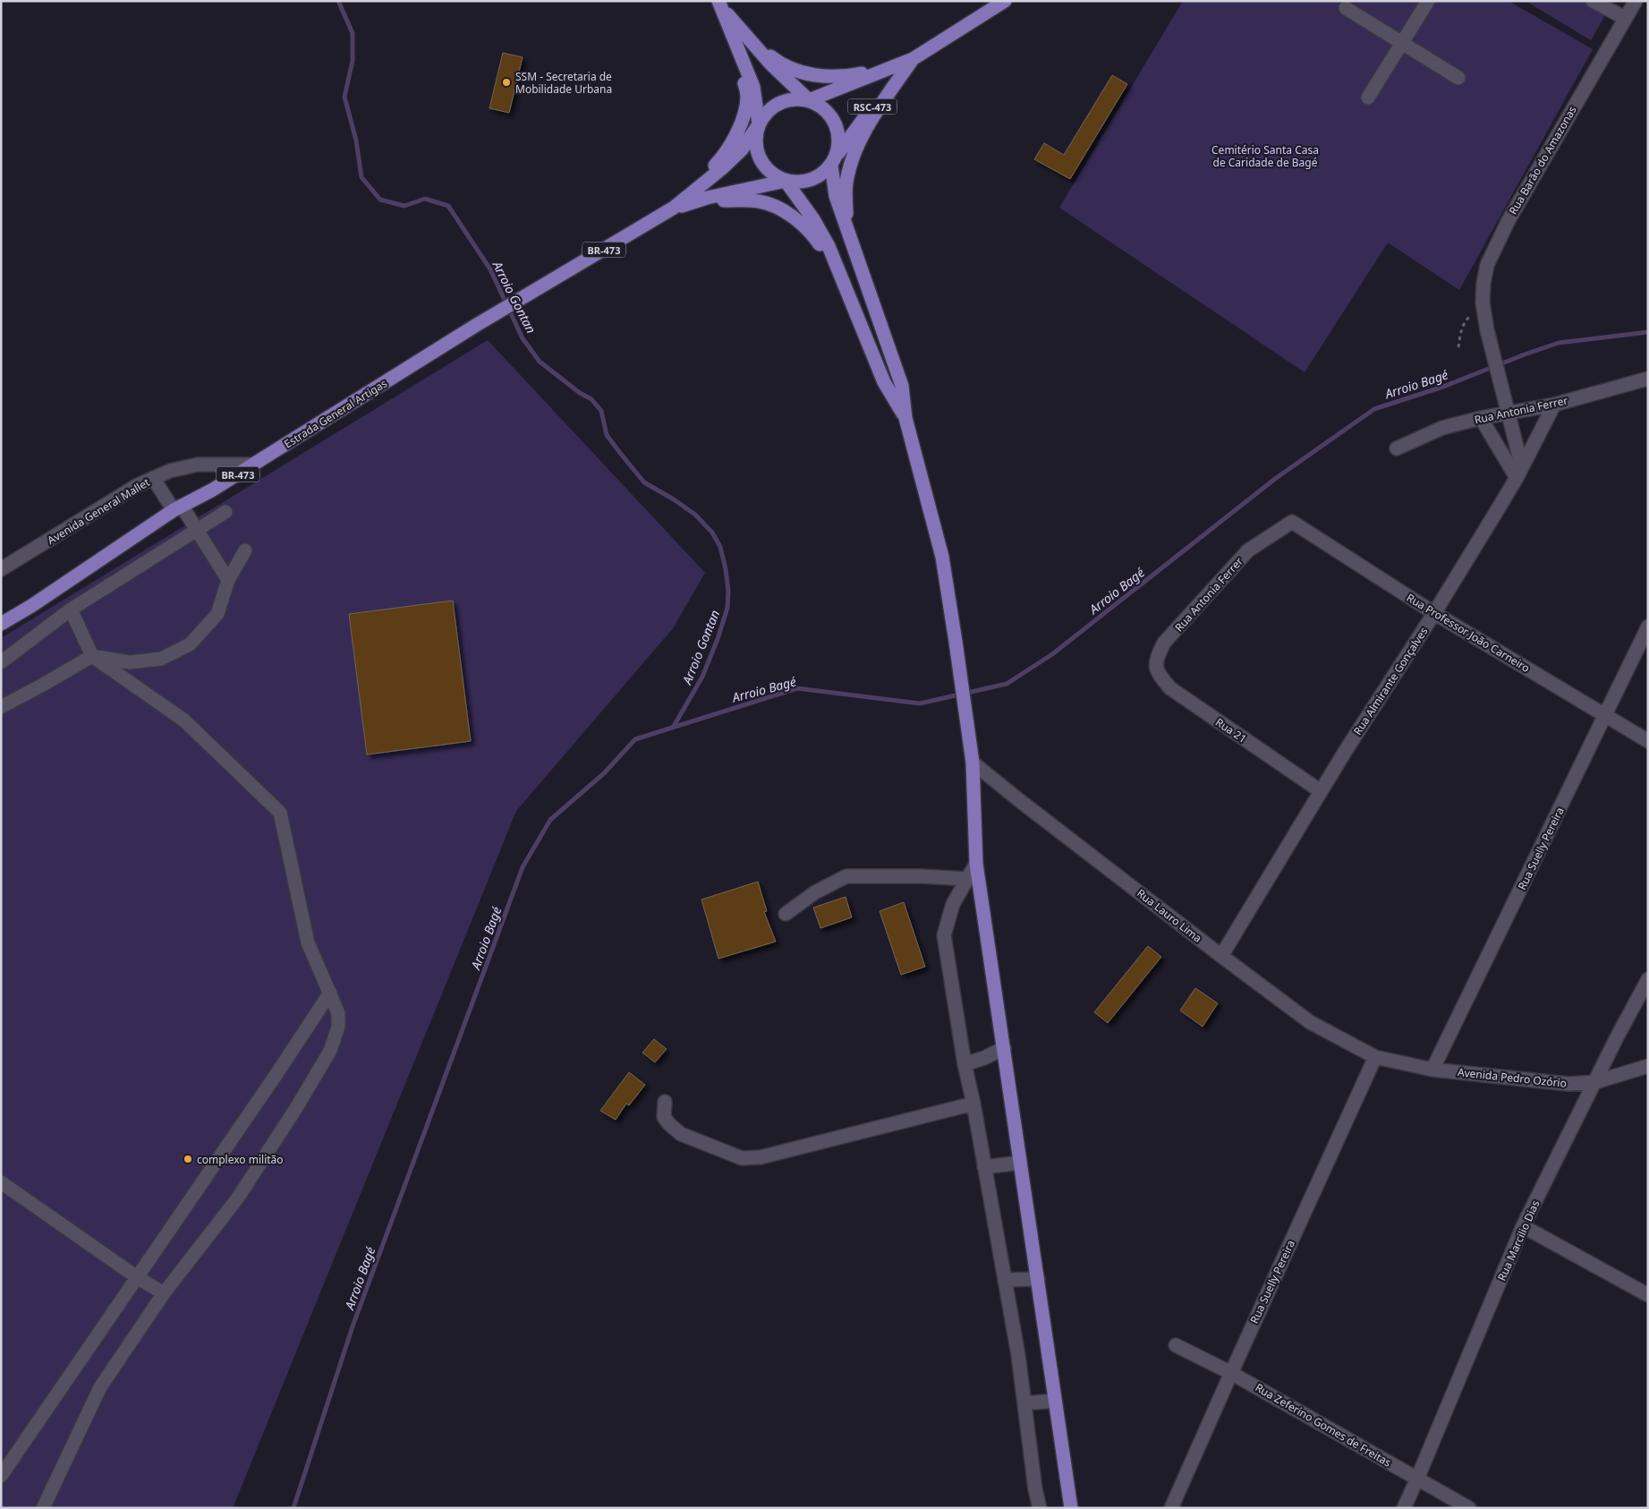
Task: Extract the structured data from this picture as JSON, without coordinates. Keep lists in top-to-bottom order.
{
  "streets": {
    "main road": ["RSC-473", "BR-473", "Estrada General Artigas"],
    "street": [
      "Rua Barão do Amazonas",
      "Rua Antonia Ferrer",
      "Avenida General Mallet",
      "Rua Professor João Carneiro",
      "Rua Almirante Gonçalves",
      "Rua 21",
      "Rua Suelly Pereira",
      "Rua Lauro Lima",
      "Avenida Pedro Ozório",
      "Rua Marcilio Dias",
      "Rua Zeferino Gomes de Freitas"
    ]
  },
  "crossings": [
    ["Rua Barão do Amazonas", "Rua Antonia Ferrer"],
    ["Rua Barão do Amazonas", "Rua Almirante Gonçalves"],
    ["Rua Antonia Ferrer", "Rua Professor João Carneiro"],
    ["Rua Antonia Ferrer", "Rua Almirante Gonçalves"],
    ["Rua Antonia Ferrer", "Rua 21"],
    ["Estrada General Artigas", "Avenida General Mallet"],
    ["Rua Professor João Carneiro", "Rua Almirante Gonçalves"],
    ["Rua Professor João Carneiro", "Rua Suelly Pereira"],
    ["Rua Almirante Gonçalves", "Rua 21"],
    ["Rua Almirante Gonçalves", "Rua Lauro Lima"],
    ["Rua Suelly Pereira", "Rua Lauro Lima"],
    ["Rua Suelly Pereira", "Avenida Pedro Ozório"],
    ["Rua Suelly Pereira", "Rua Zeferino Gomes de Freitas"],
    ["Rua Lauro Lima", "Avenida Pedro Ozório"],
    ["Avenida Pedro Ozório", "Rua Marcilio Dias"],
    ["Rua Marcilio Dias", "Rua Zeferino Gomes de Freitas"]
  ],
  "water": ["Arroio Gontan", "Arroio Bagé"],
  "parks": ["Cemitério Santa Casa de Caridade de Bagé"],
  "places": ["SSM - Secretaria de Mobilidade Urbana", "complexo militão"]
}
